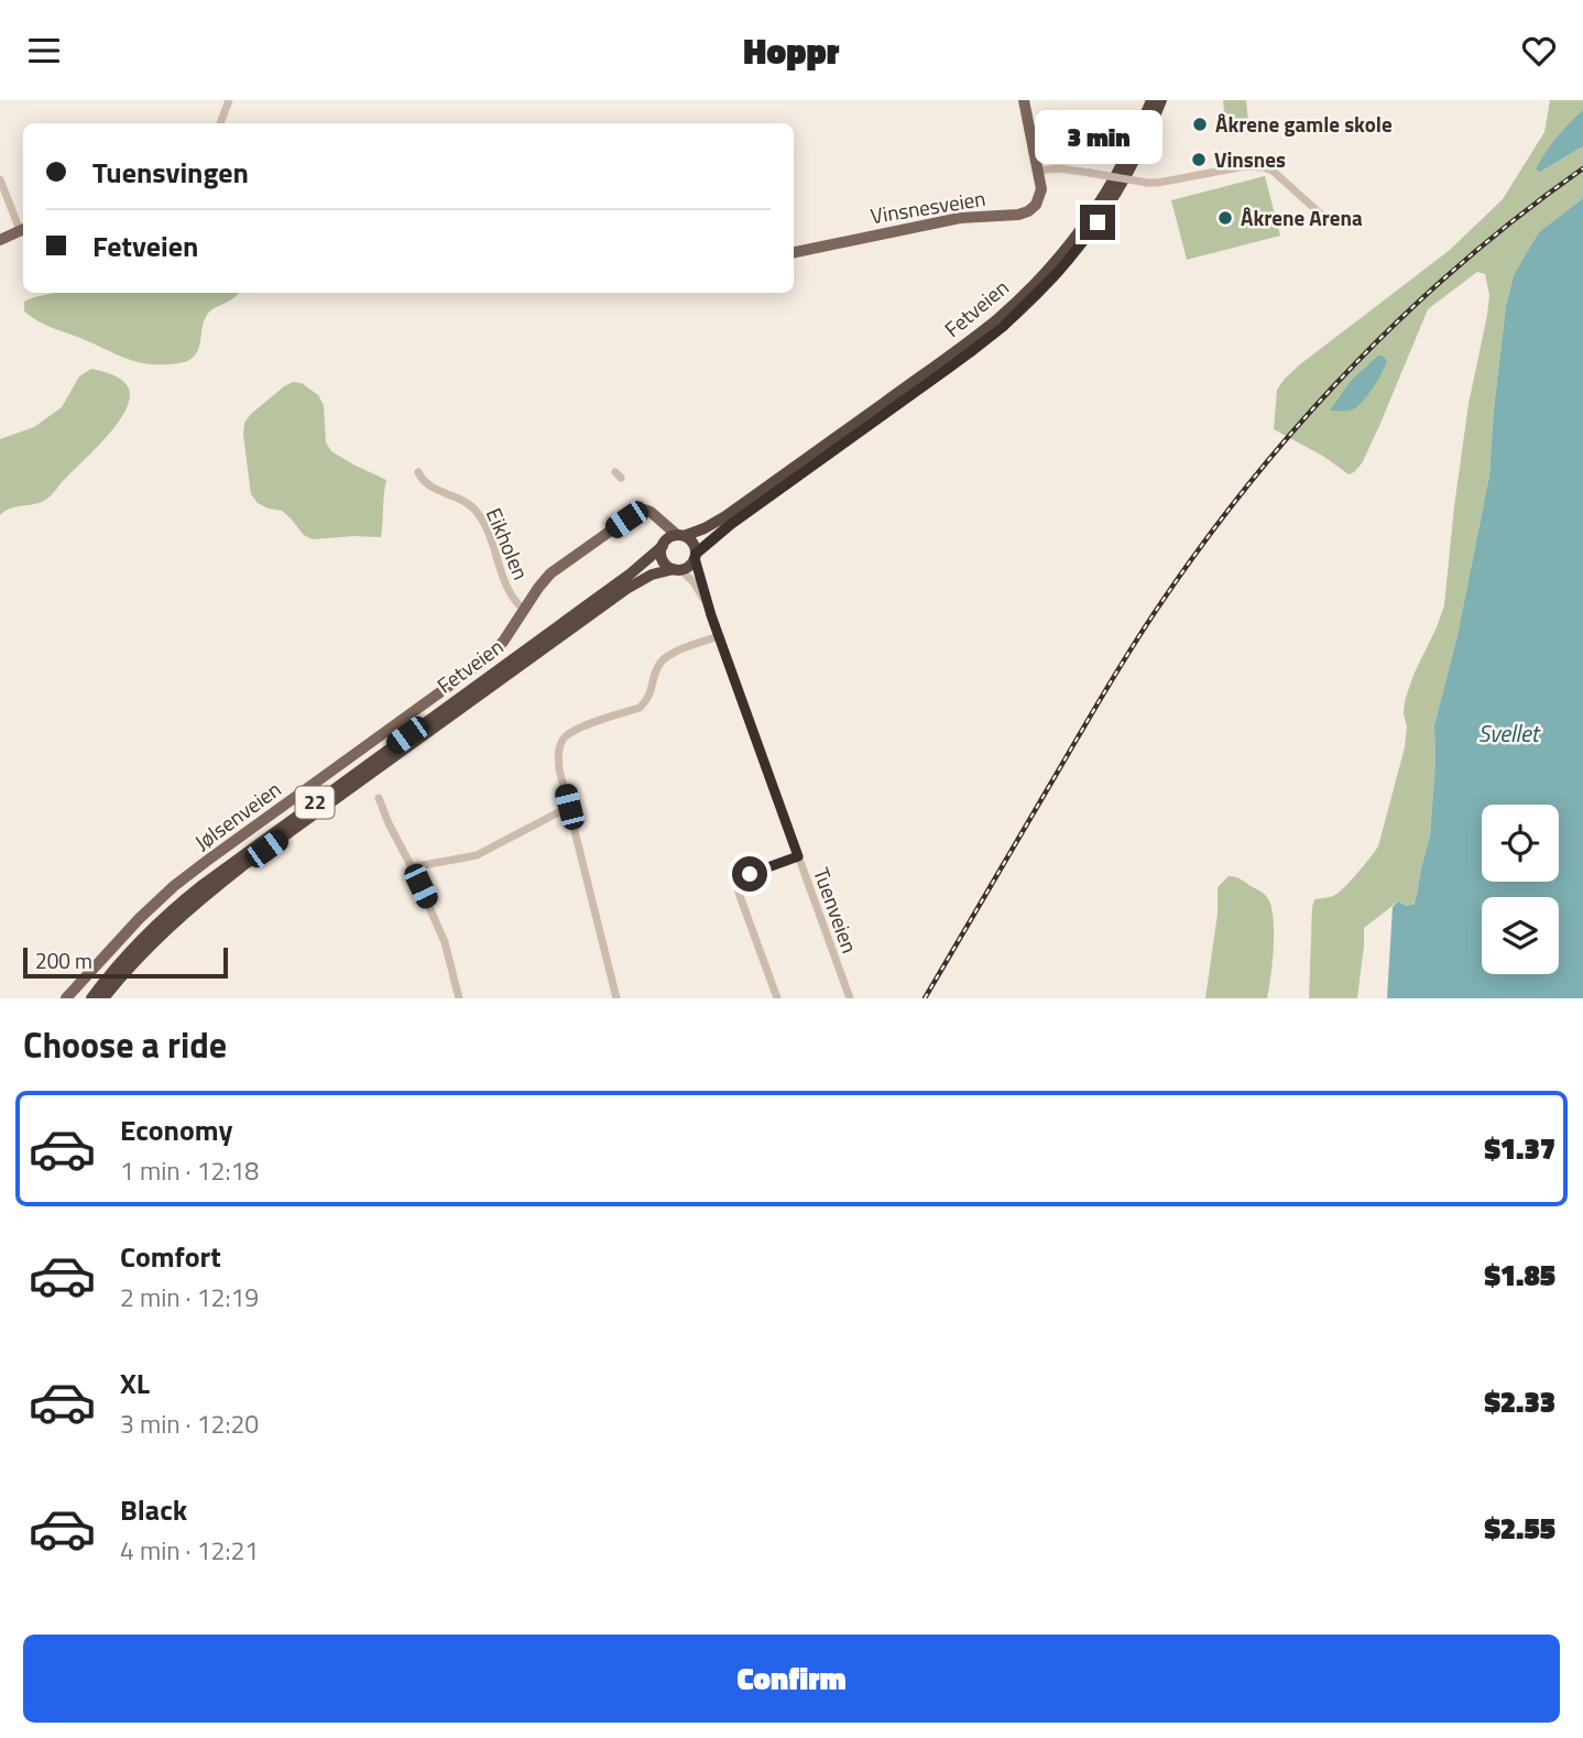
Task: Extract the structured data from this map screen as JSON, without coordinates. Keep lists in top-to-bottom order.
{
  "streets": {
    "highway": ["Fetveien", "22"],
    "main road": ["Vinsnesveien", "Jølsenveien"],
    "street": ["Eikholen", "Tuenveien"]
  },
  "crossings": [
    ["Fetveien", "22"],
    ["Fetveien", "Tuenveien"],
    ["Eikholen", "Jølsenveien"],
    ["22", "Tuenveien"]
  ],
  "water": ["Svellet"],
  "places": ["Åkrene gamle skole", "Vinsnes", "Åkrene Arena"],
  "scale_bar": "200 m",
  "page": {
    "header": "Hoppr",
    "bubble": "3 min",
    "banner": ["Tuensvingen", "Fetveien"],
    "scale": "200 m",
    "heading": "Choose a ride",
    "list": [
      {
        "name": "Economy",
        "note": "1 min · 12:18",
        "value": "$1.37"
      },
      {
        "name": "Comfort",
        "note": "2 min · 12:19",
        "value": "$1.85"
      },
      {
        "name": "XL",
        "note": "3 min · 12:20",
        "value": "$2.33"
      },
      {
        "name": "Black",
        "note": "4 min · 12:21",
        "value": "$2.55"
      }
    ],
    "buttons": "Confirm"
  }
}
